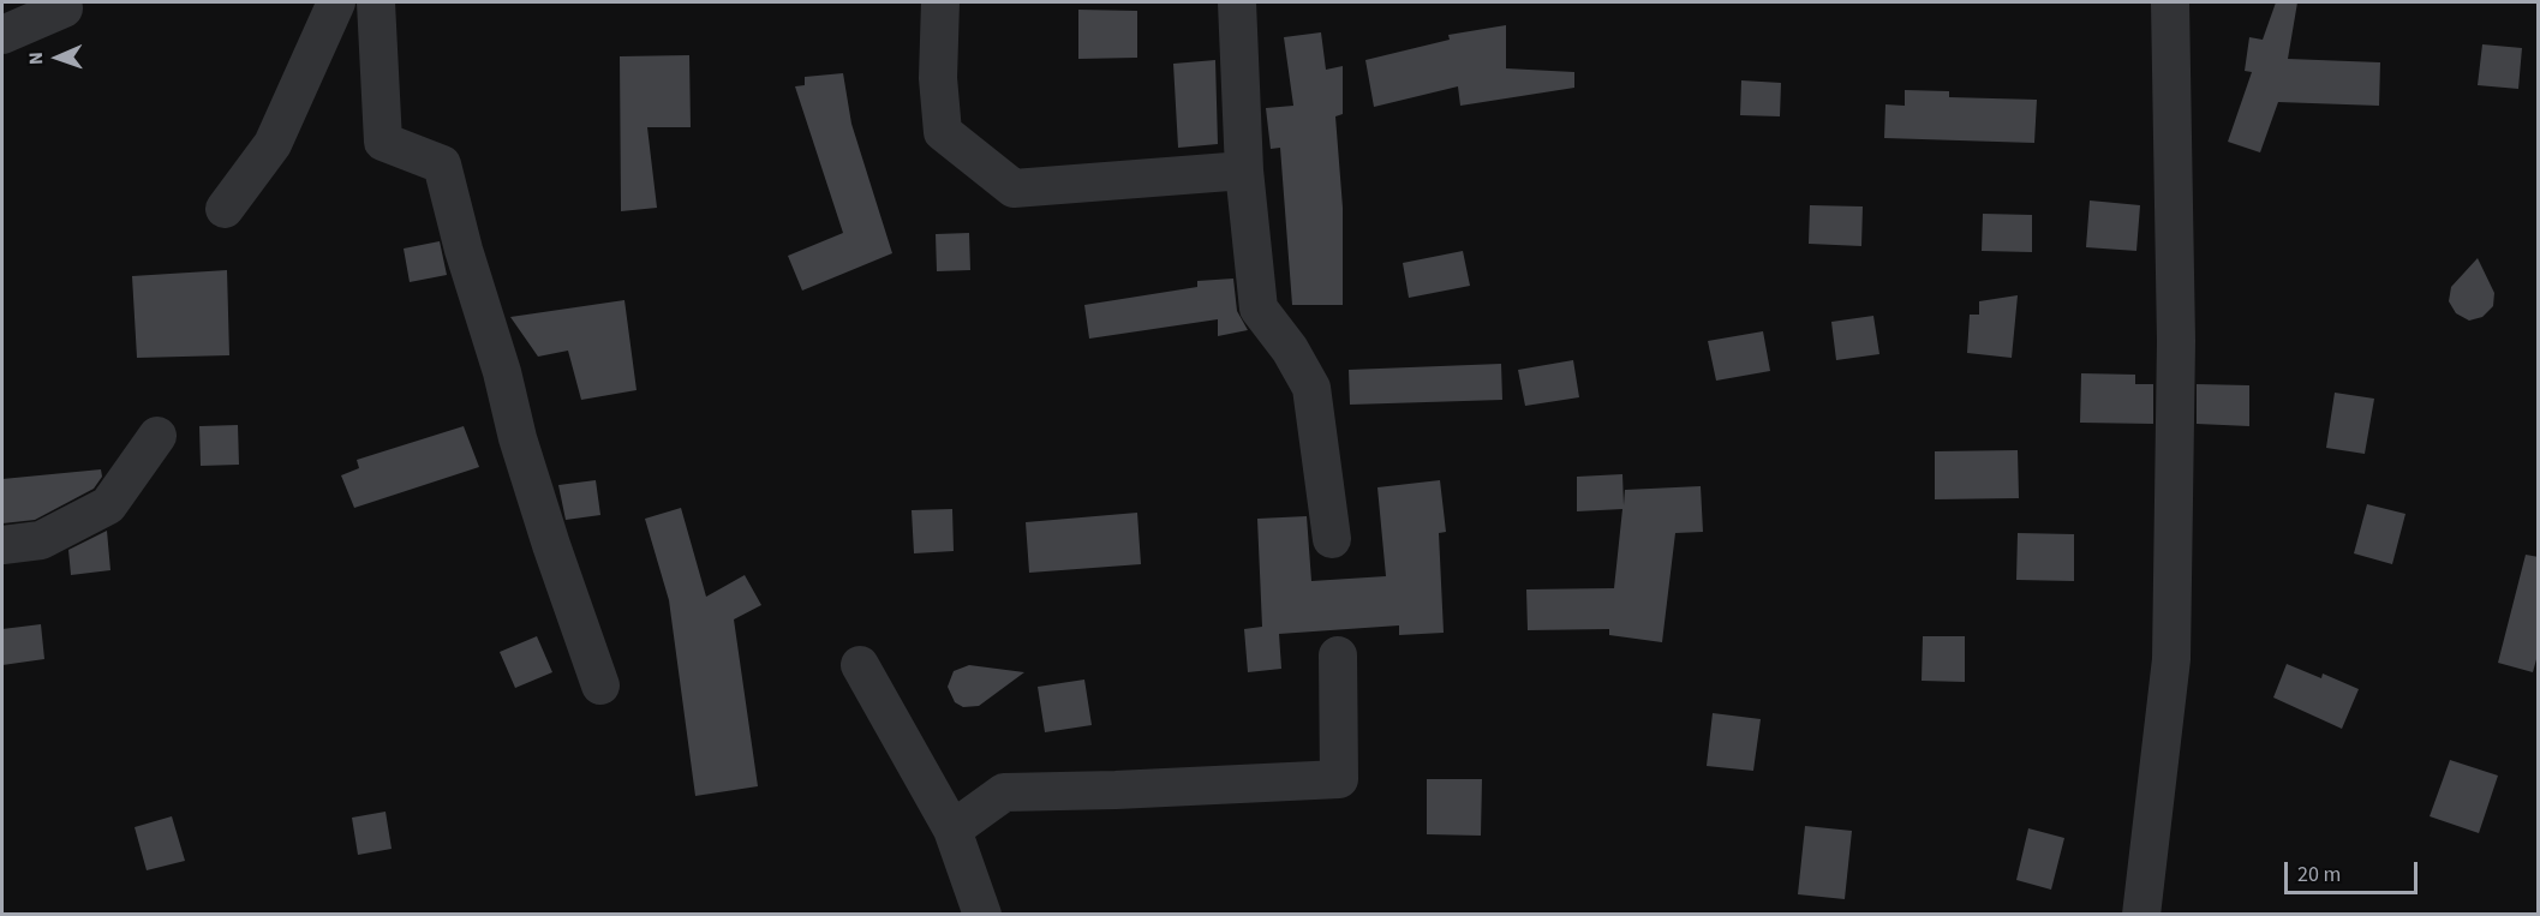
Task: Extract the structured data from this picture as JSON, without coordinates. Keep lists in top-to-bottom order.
{
  "scale_bar": "20 m",
  "north": "left"
}
